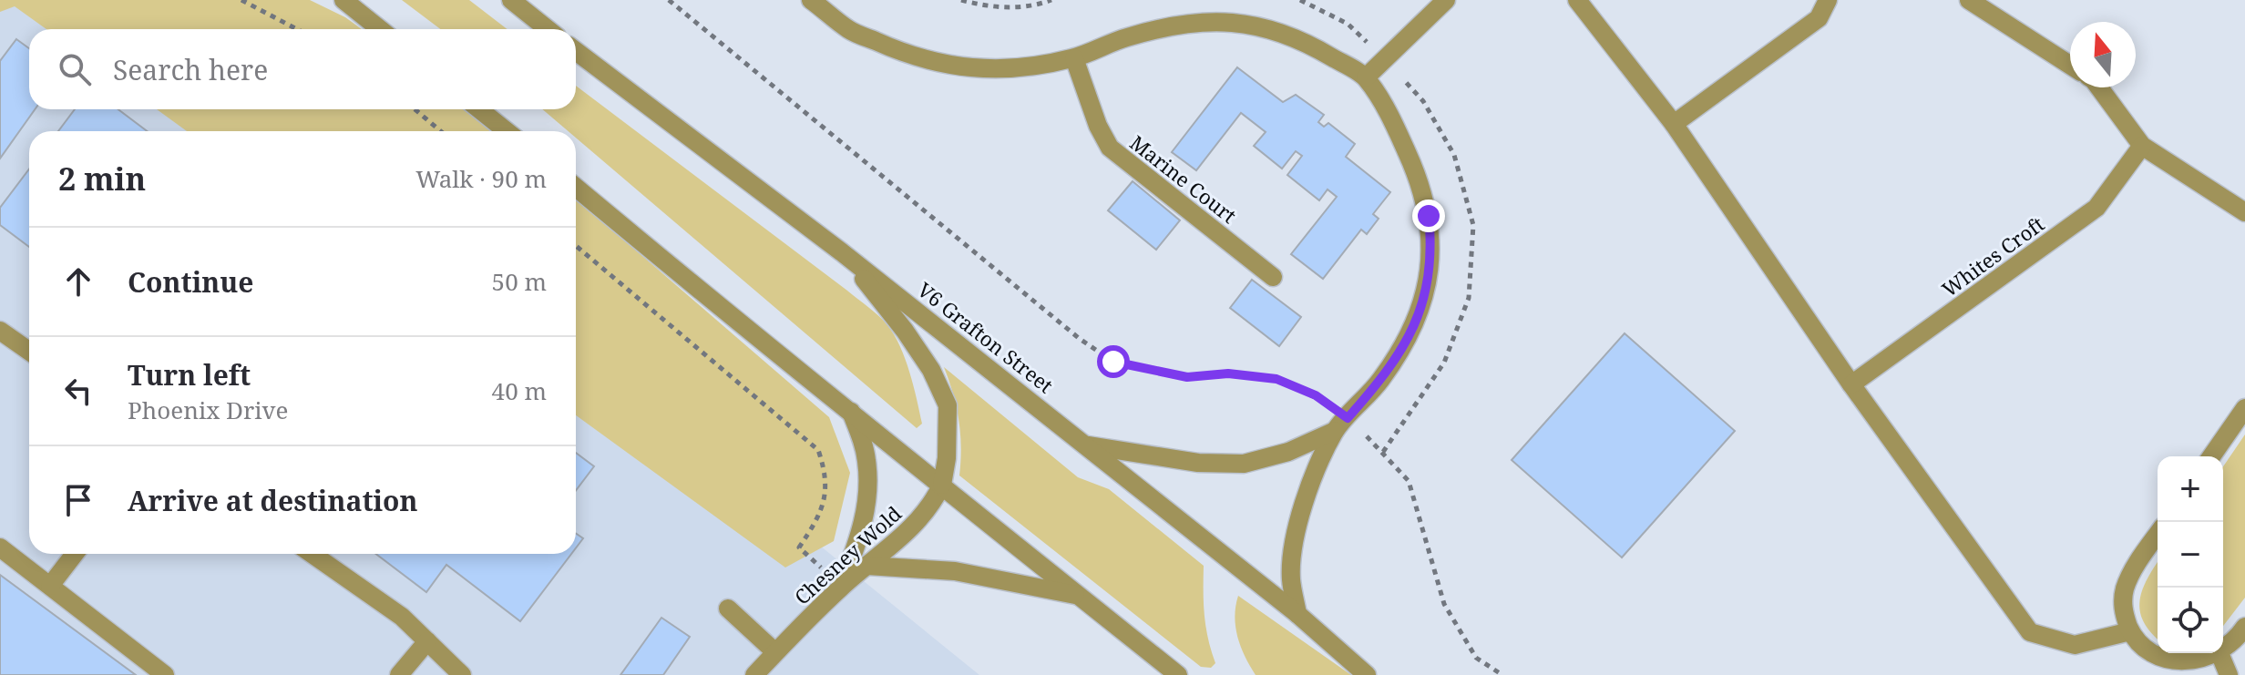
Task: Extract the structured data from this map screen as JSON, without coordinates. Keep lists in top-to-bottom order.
{
  "streets": {
    "street": [
      "Marine Court",
      "Whites Croft",
      "V6 Grafton Street",
      "Chesney Wold"
    ]
  },
  "north": "top",
  "page": {
    "search": "Search here",
    "heading": ["2 min", "Walk · 90 m"],
    "list": [
      ["Continue", "50 m"],
      ["Turn left", "Phoenix Drive", "40 m"],
      "Arrive at destination"
    ],
    "map_buttons": ["+", "−"]
  }
}
